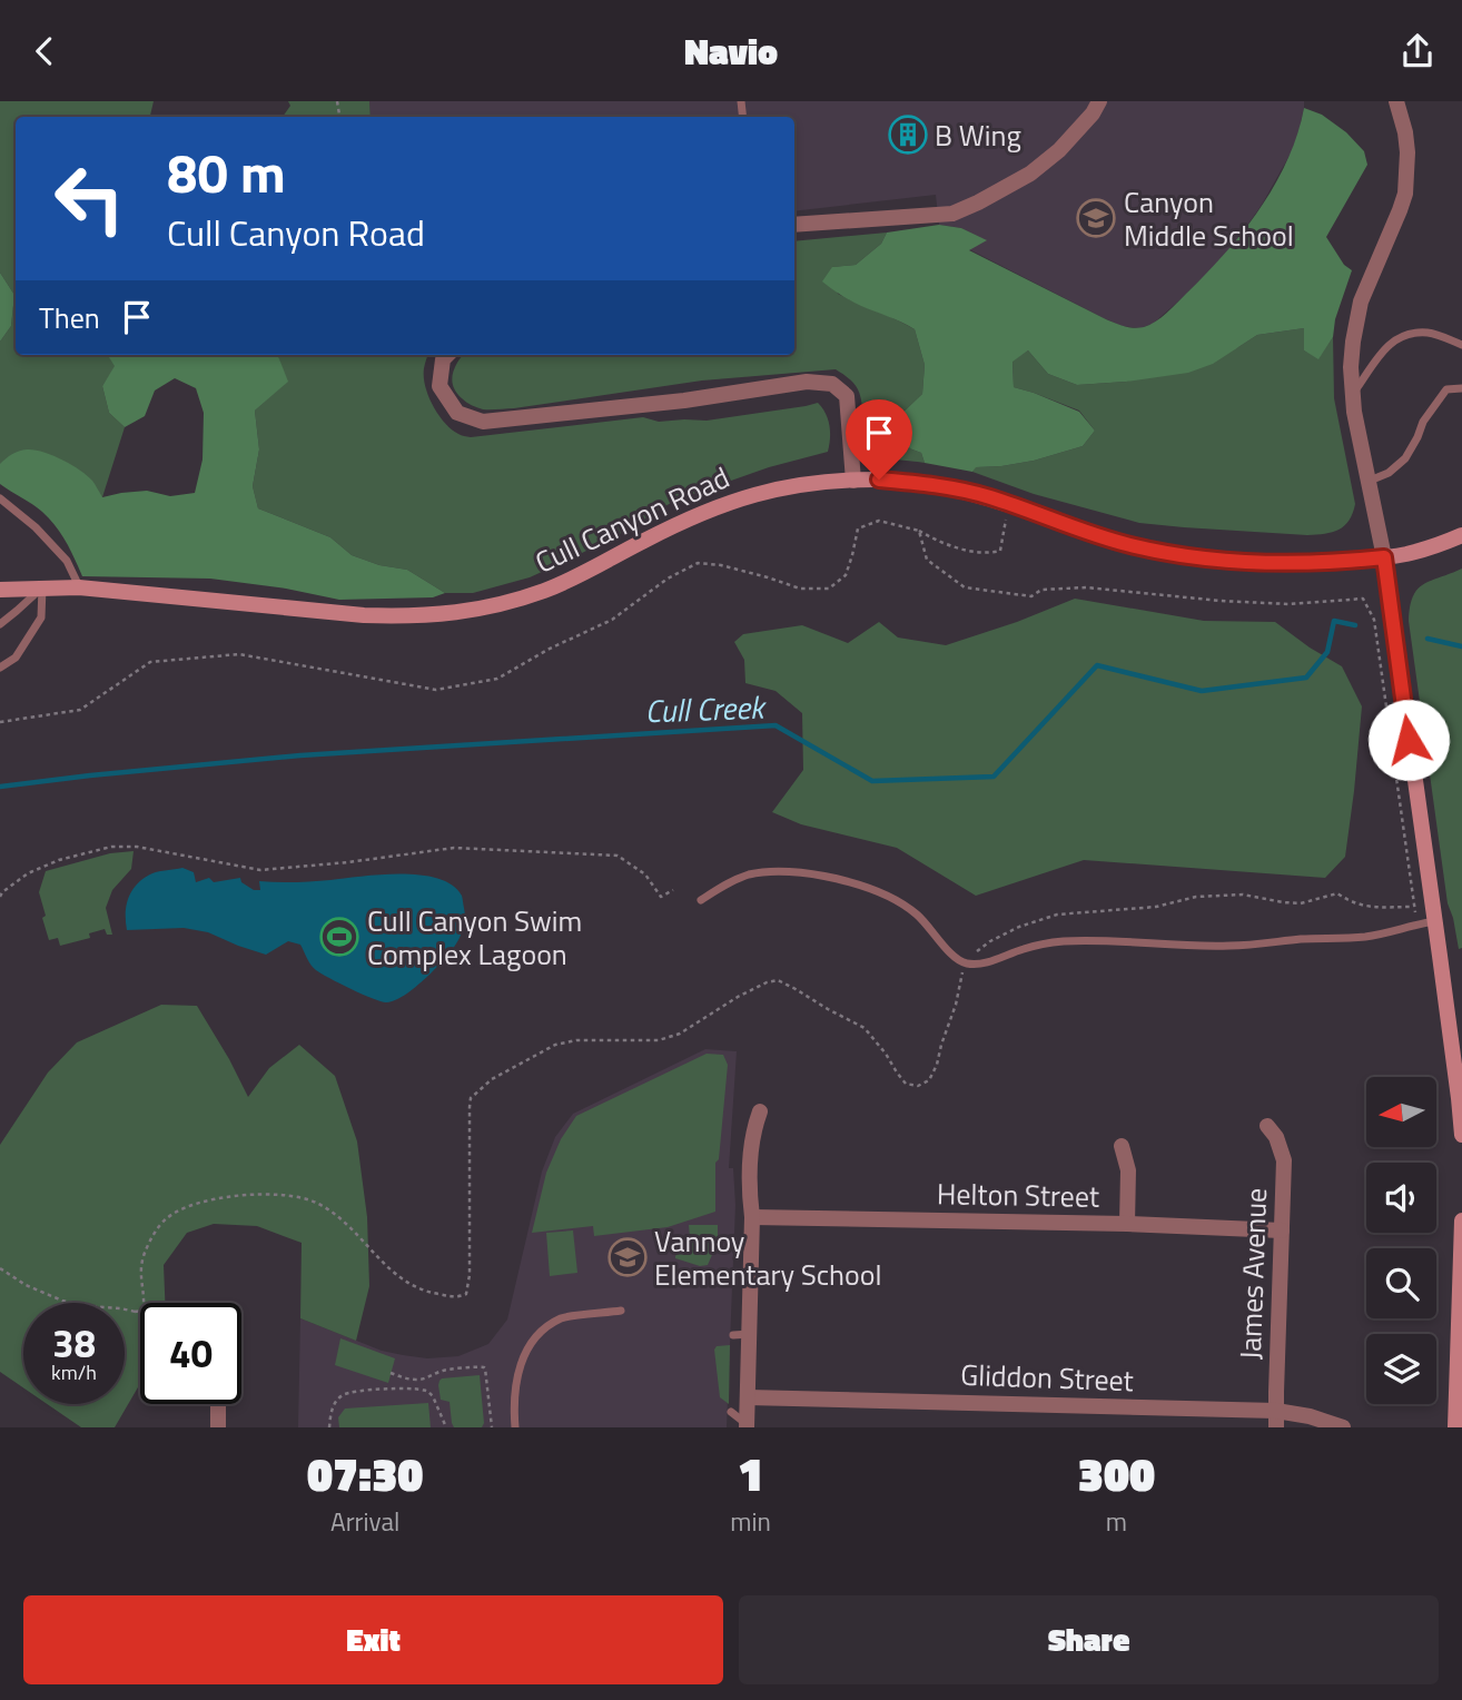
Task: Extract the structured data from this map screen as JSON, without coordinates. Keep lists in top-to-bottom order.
{
  "streets": {
    "street": [
      "Cull Canyon Road",
      "Helton Street",
      "James Avenue",
      "Gliddon Street"
    ]
  },
  "crossings": [
    ["Helton Street", "James Avenue"],
    ["James Avenue", "Gliddon Street"]
  ],
  "water": ["Cull Creek"],
  "places": {
    "building": ["B Wing"],
    "school or university": ["Canyon Middle School", "Vannoy Elementary School"],
    "sports": ["Cull Canyon Swim Complex Lagoon"]
  },
  "north": "left",
  "page": {
    "header": "Navio",
    "turn": ["80 m", "Cull Canyon Road"],
    "then": "Then",
    "speed": "38 km/h",
    "limit": "40",
    "eta": [
      "07:30",
      "Arrival",
      "1",
      "min",
      "300",
      "m"
    ],
    "buttons": ["Exit", "Share"]
  }
}
